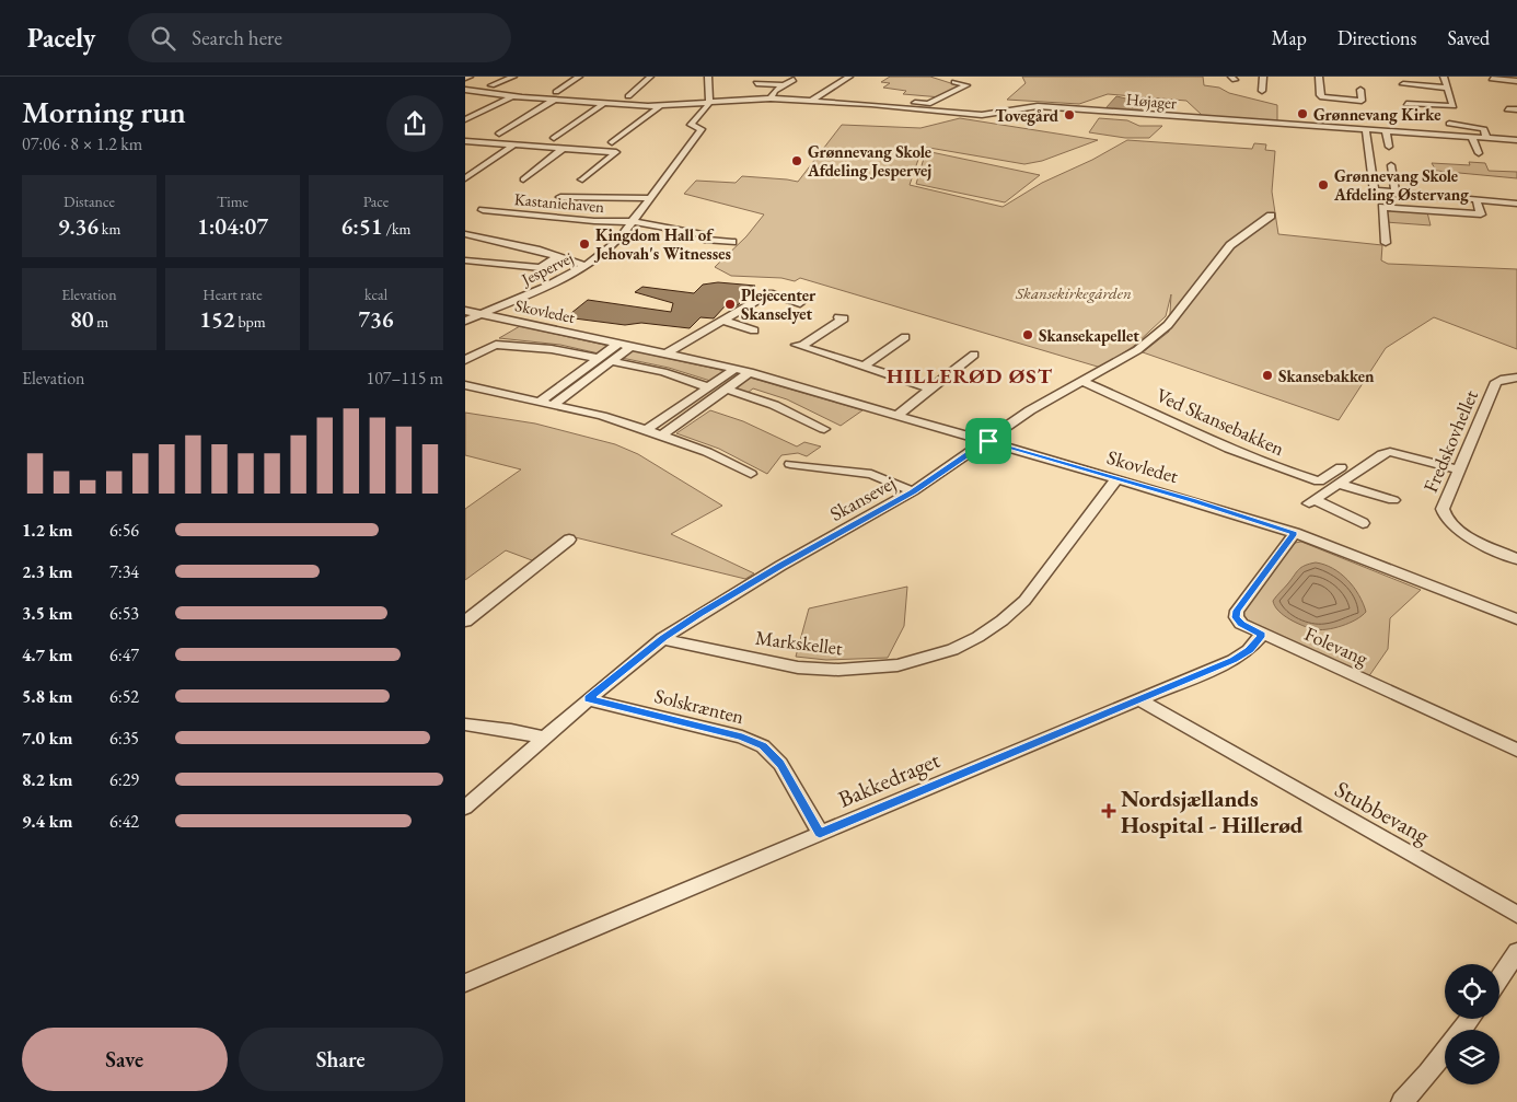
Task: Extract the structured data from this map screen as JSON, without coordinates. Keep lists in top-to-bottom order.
{
  "streets": {
    "street": [
      "Højager",
      "Kastaniehaven",
      "Jespervej",
      "Skovledet",
      "Ved Skansebakken",
      "Fredskovhellet",
      "Skansevej",
      "Markskellet",
      "Folevang",
      "Solskrænten",
      "Bakkedraget",
      "Stubbevang"
    ]
  },
  "crossings": [
    ["Højager", "Jespervej"],
    ["Kastaniehaven", "Jespervej"],
    ["Jespervej", "Skovledet"],
    ["Skovledet", "Skansevej"],
    ["Skovledet", "Markskellet"],
    ["Skovledet", "Folevang"],
    ["Ved Skansebakken", "Skansevej"],
    ["Skansevej", "Markskellet"],
    ["Skansevej", "Solskrænten"],
    ["Folevang", "Bakkedraget"],
    ["Solskrænten", "Bakkedraget"],
    ["Bakkedraget", "Stubbevang"]
  ],
  "districts": ["HILLERØD ØST"],
  "parks": ["Skansekirkegården"],
  "places": {
    "other": [
      "Grønnevang Kirke",
      "Tovegård",
      "Grønnevang Skole Afdeling Jespervej",
      "Grønnevang Skole Afdeling Østervang",
      "Kingdom Hall of Jehovah's Witnesses",
      "Plejecenter Skanselyet",
      "Skansekapellet",
      "Skansebakken"
    ],
    "health": ["Nordsjællands Hospital - Hillerød"]
  },
  "page": {
    "header": "Pacely",
    "search": "Search here",
    "nav": ["Map", "Directions", "Saved"],
    "heading": ["Morning run", "07:06 · 8 × 1.2 km"],
    "stats": [
      ["Distance", "9.36 km"],
      ["Time", "1:04:07"],
      ["Pace", "6:51 /km"],
      ["Elevation", "80 m"],
      ["Heart rate", "152 bpm"],
      ["kcal", "736"]
    ],
    "chart": ["Elevation", "107–115 m"],
    "list": [
      {
        "name": "1.2 km",
        "note": "6:56"
      },
      {
        "name": "2.3 km",
        "note": "7:34"
      },
      {
        "name": "3.5 km",
        "note": "6:53"
      },
      {
        "name": "4.7 km",
        "note": "6:47"
      },
      {
        "name": "5.8 km",
        "note": "6:52"
      },
      {
        "name": "7.0 km",
        "note": "6:35"
      },
      {
        "name": "8.2 km",
        "note": "6:29"
      },
      {
        "name": "9.4 km",
        "note": "6:42"
      }
    ],
    "buttons": ["Save", "Share"]
  }
}
